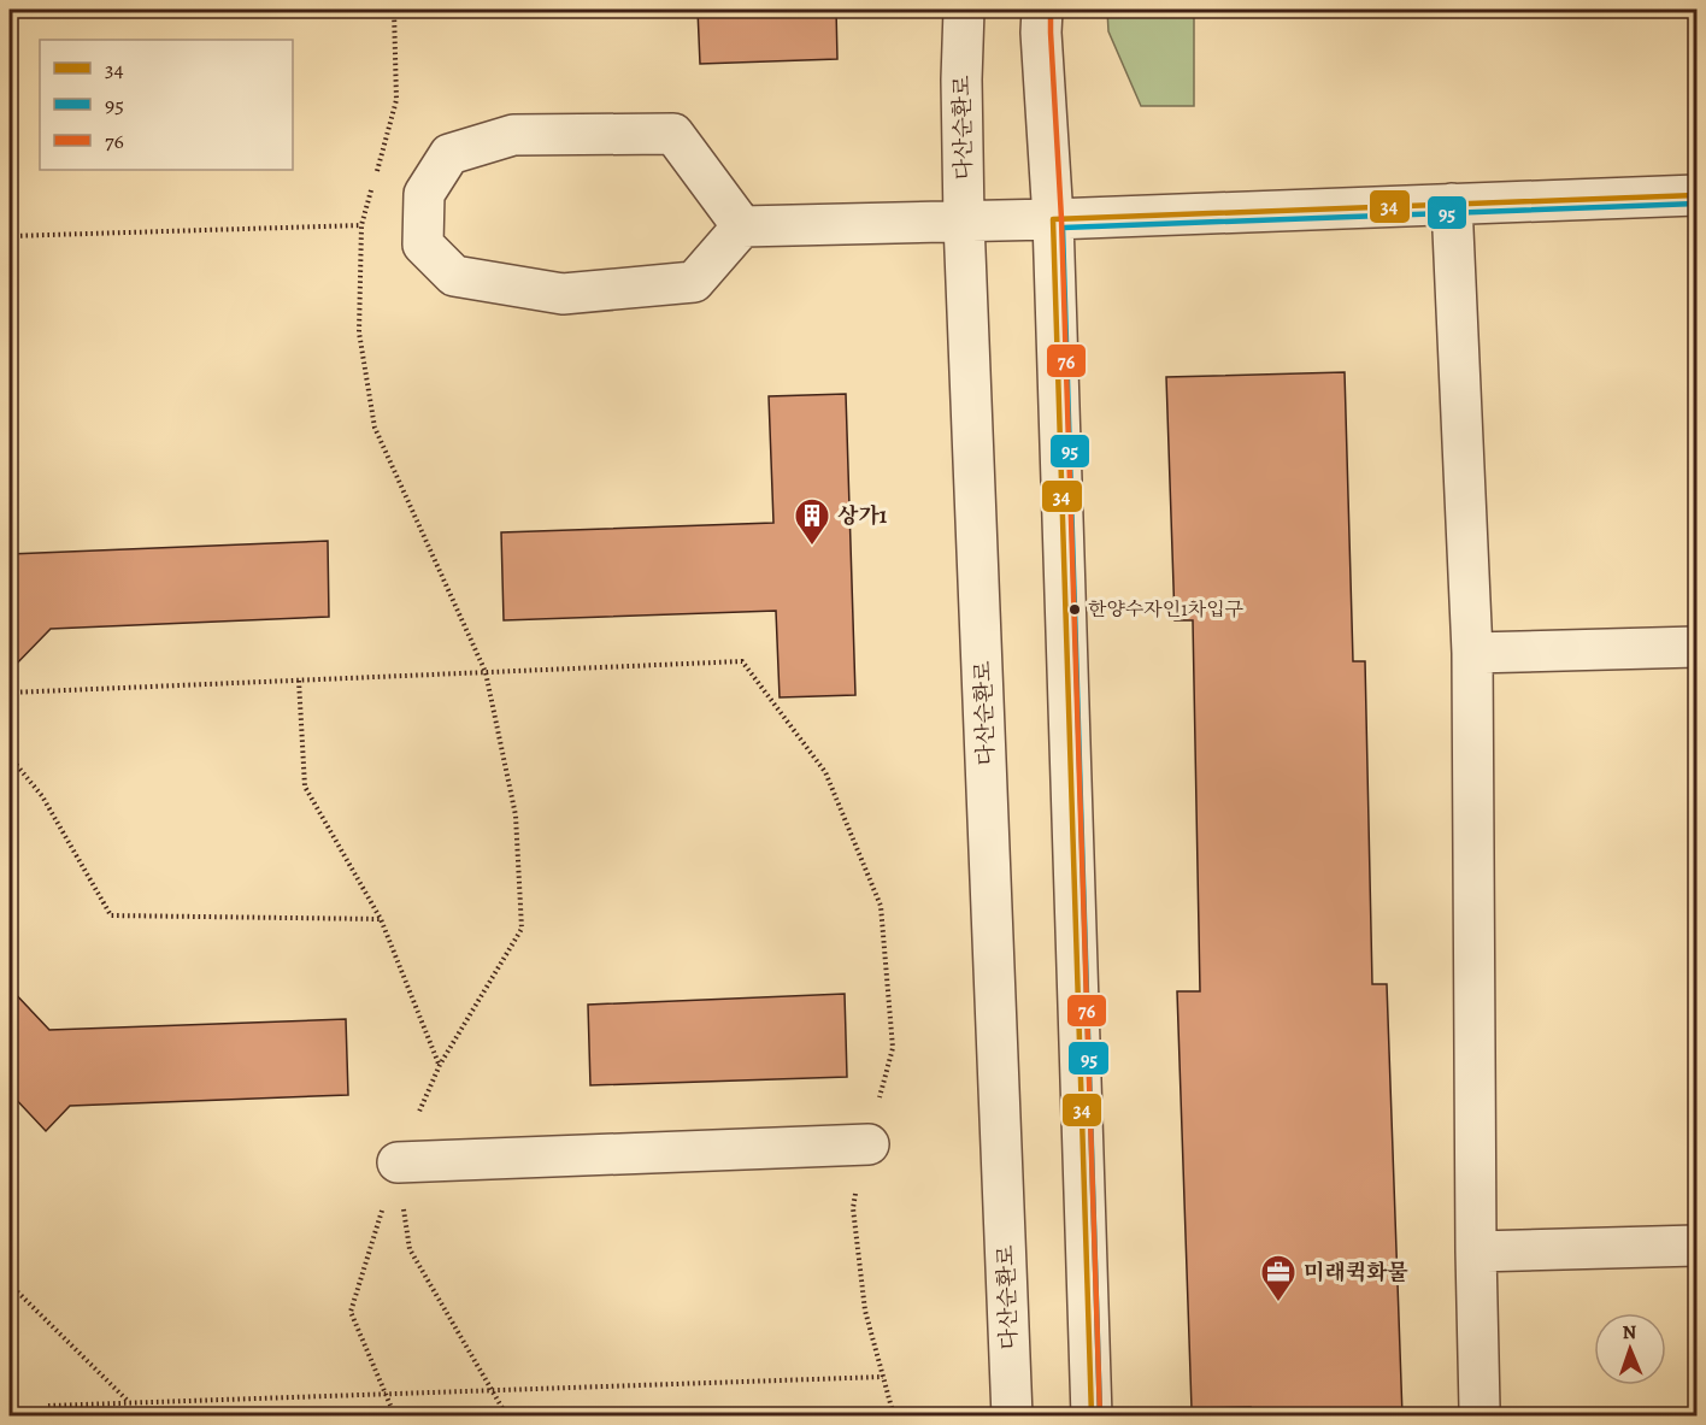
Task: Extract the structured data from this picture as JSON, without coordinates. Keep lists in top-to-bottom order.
{
  "streets": {
    "street": ["다산순환로"]
  },
  "places": {
    "building": ["상가1"],
    "other": ["한양수자인1차입구"],
    "office": ["미래퀵화물"]
  },
  "lines": ["transit line 76", "transit line 34", "transit line 95"],
  "legend": ["34", "95", "76"],
  "north": "top"
}
